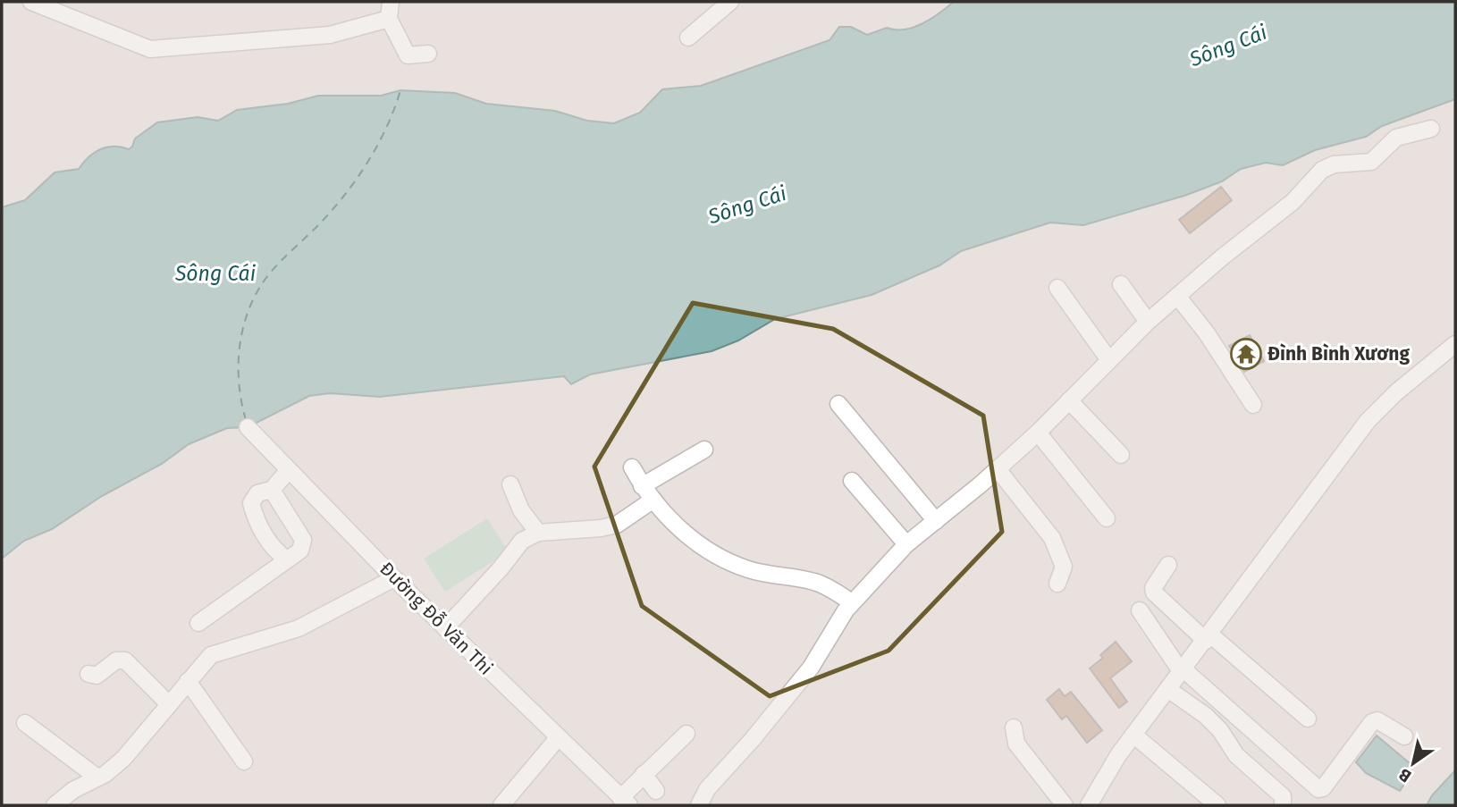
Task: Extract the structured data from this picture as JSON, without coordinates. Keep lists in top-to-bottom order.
{
  "streets": {
    "street": ["Đường Đỗ Văn Thi"]
  },
  "water": ["Sông Cái"],
  "places": {
    "temple": ["Đình Bình Xương"]
  },
  "north": "bottom left"
}
